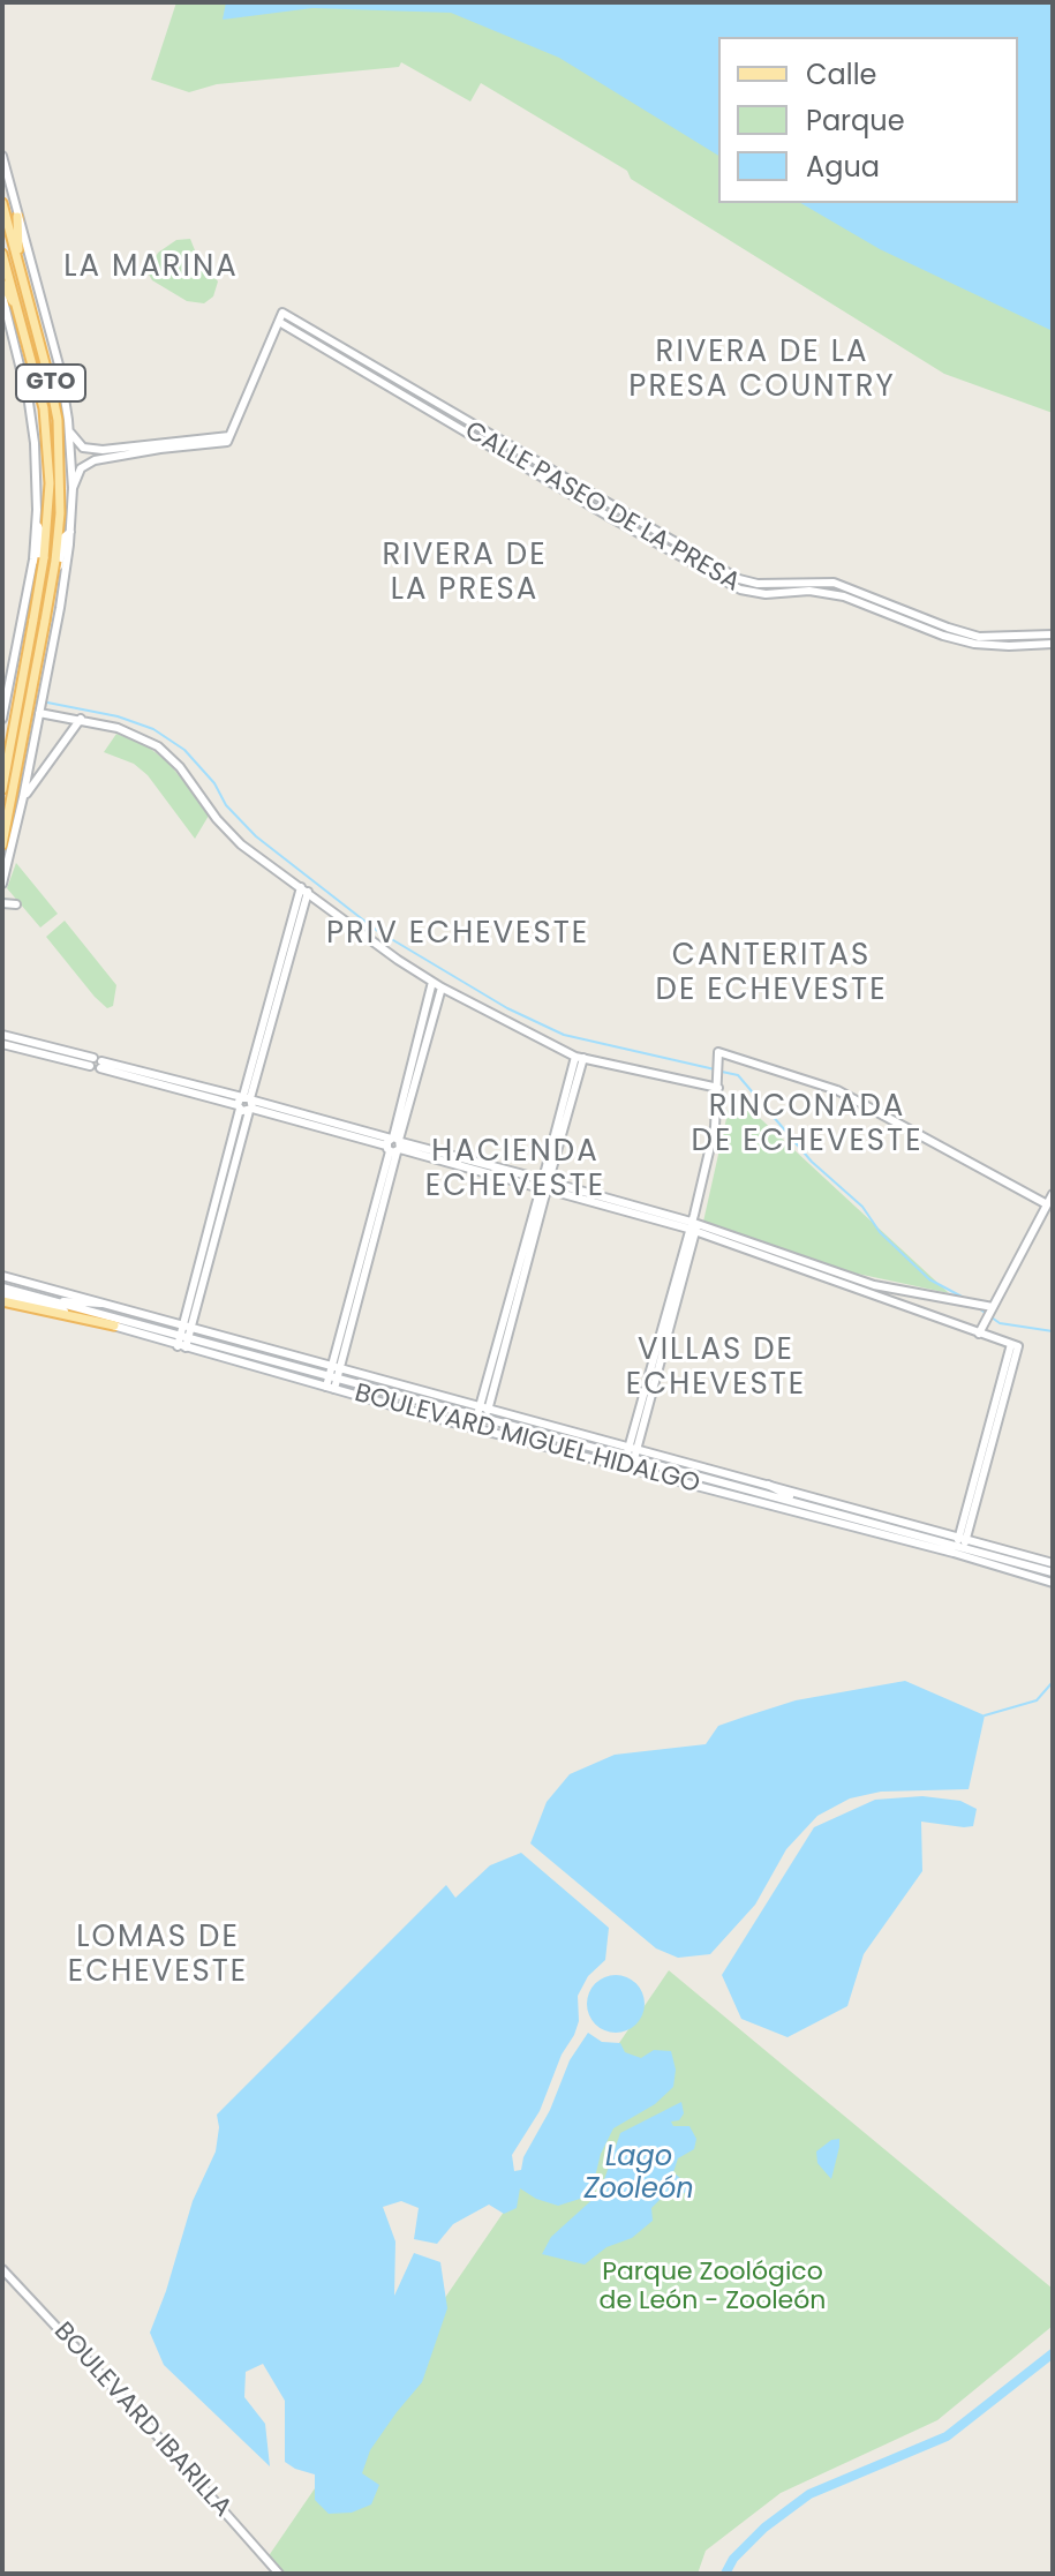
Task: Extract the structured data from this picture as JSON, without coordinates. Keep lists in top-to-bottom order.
{
  "streets": {
    "main road": ["GTO"],
    "street": ["CALLE PASEO DE LA PRESA", "BOULEVARD MIGUEL HIDALGO", "BOULEVARD IBARILLA"]
  },
  "districts": [
    "LA MARINA",
    "RIVERA DE LA PRESA COUNTRY",
    "RIVERA DE LA PRESA",
    "PRIV ECHEVESTE",
    "CANTERITAS DE ECHEVESTE",
    "RINCONADA DE ECHEVESTE",
    "HACIENDA ECHEVESTE",
    "VILLAS DE ECHEVESTE",
    "LOMAS DE ECHEVESTE"
  ],
  "water": ["Lago Zooleón"],
  "parks": ["Parque Zoológico de León - Zooleón"],
  "legend": ["Calle", "Parque", "Agua"]
}
